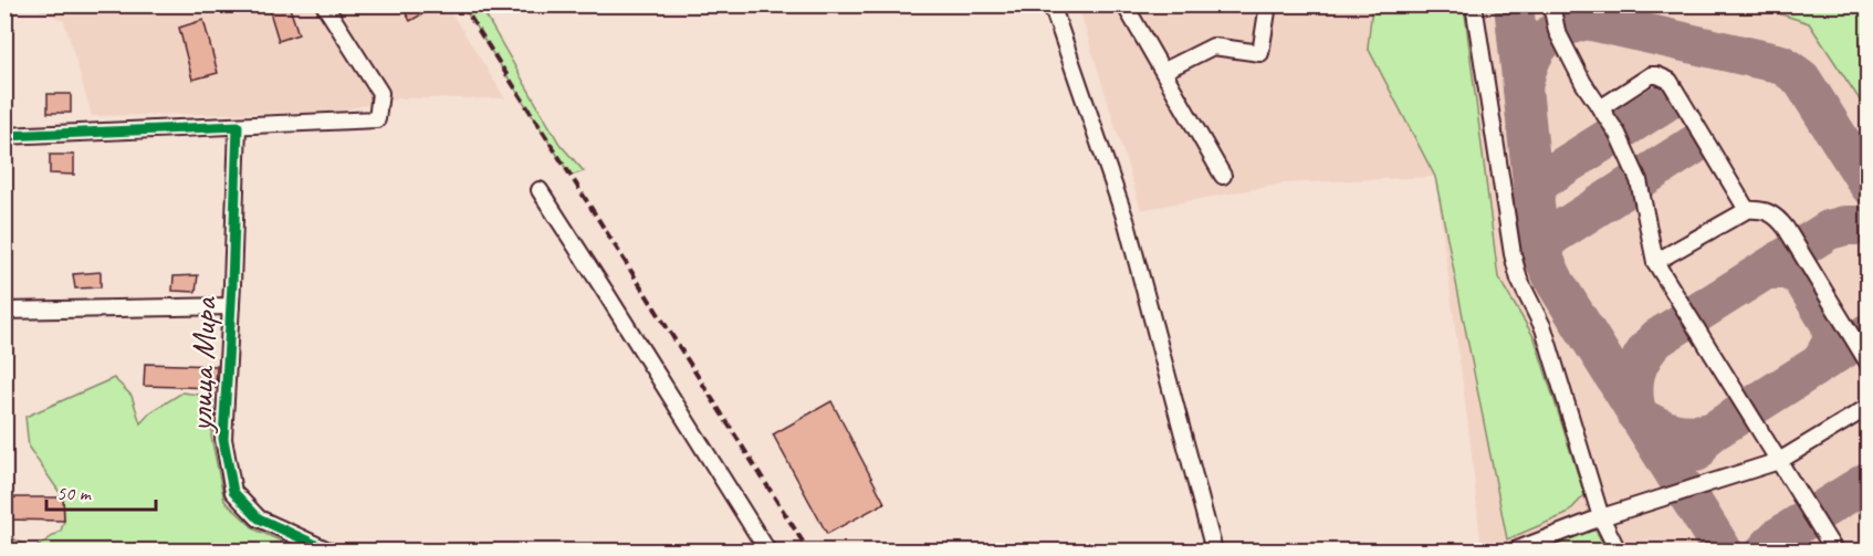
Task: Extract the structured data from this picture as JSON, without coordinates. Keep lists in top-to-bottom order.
{
  "streets": {
    "street": ["улица Мира"]
  },
  "scale_bar": "50 m"
}
